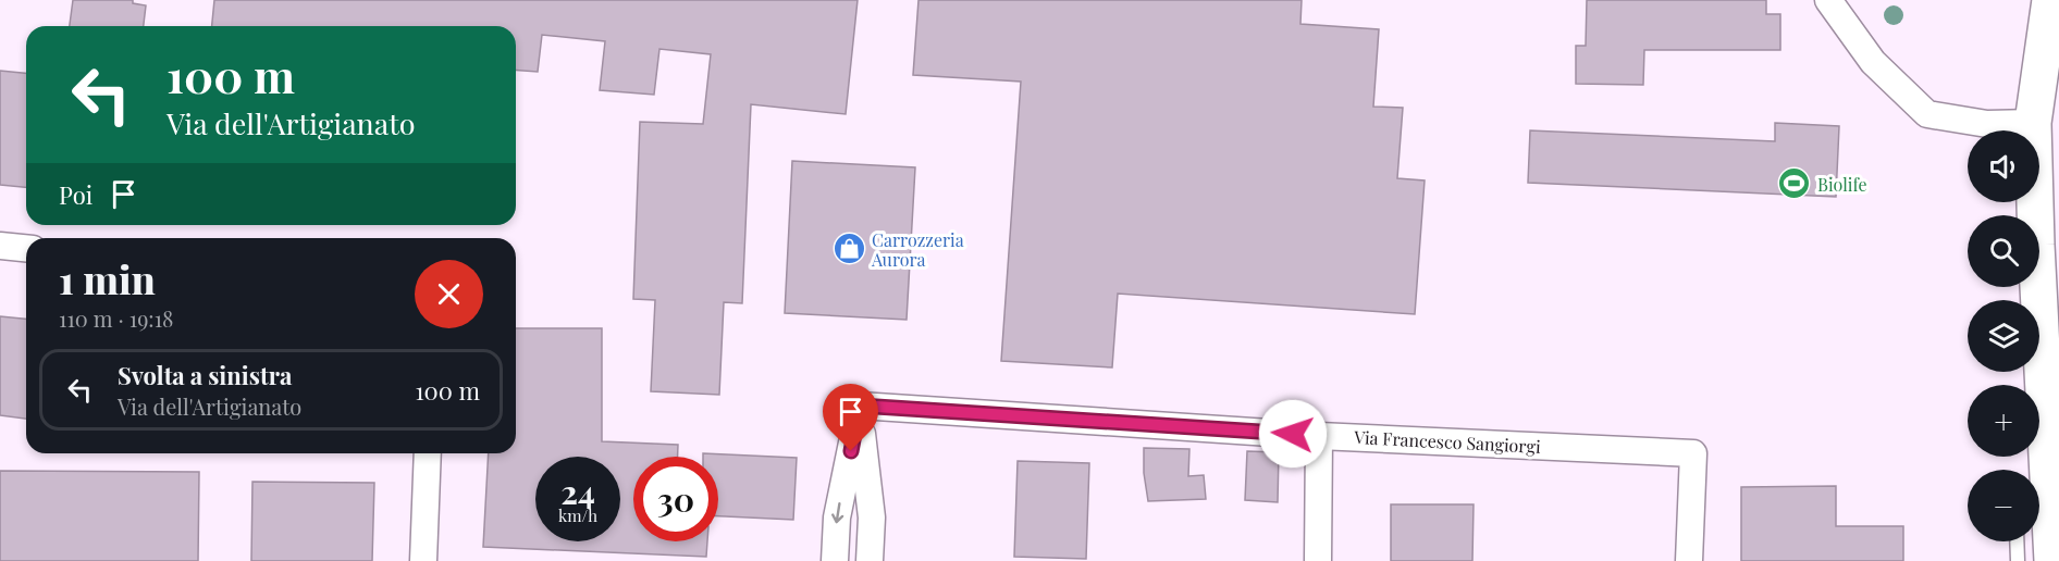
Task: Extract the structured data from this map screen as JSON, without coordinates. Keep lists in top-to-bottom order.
{
  "streets": {
    "street": ["Via Francesco Sangiorgi"]
  },
  "places": {
    "sports": ["Biolife"],
    "shop": ["Carrozzeria Aurora"]
  },
  "page": {
    "turn": ["100 m", "Via dell'Artigianato"],
    "map_buttons": ["+", "−"],
    "then": "Poi",
    "heading": ["1 min", "110 m · 19:18"],
    "list": [
      {
        "name": "Svolta a sinistra",
        "note": "Via dell'Artigianato",
        "value": "100 m"
      }
    ],
    "speed": "24 km/h",
    "limit": "30"
  }
}
